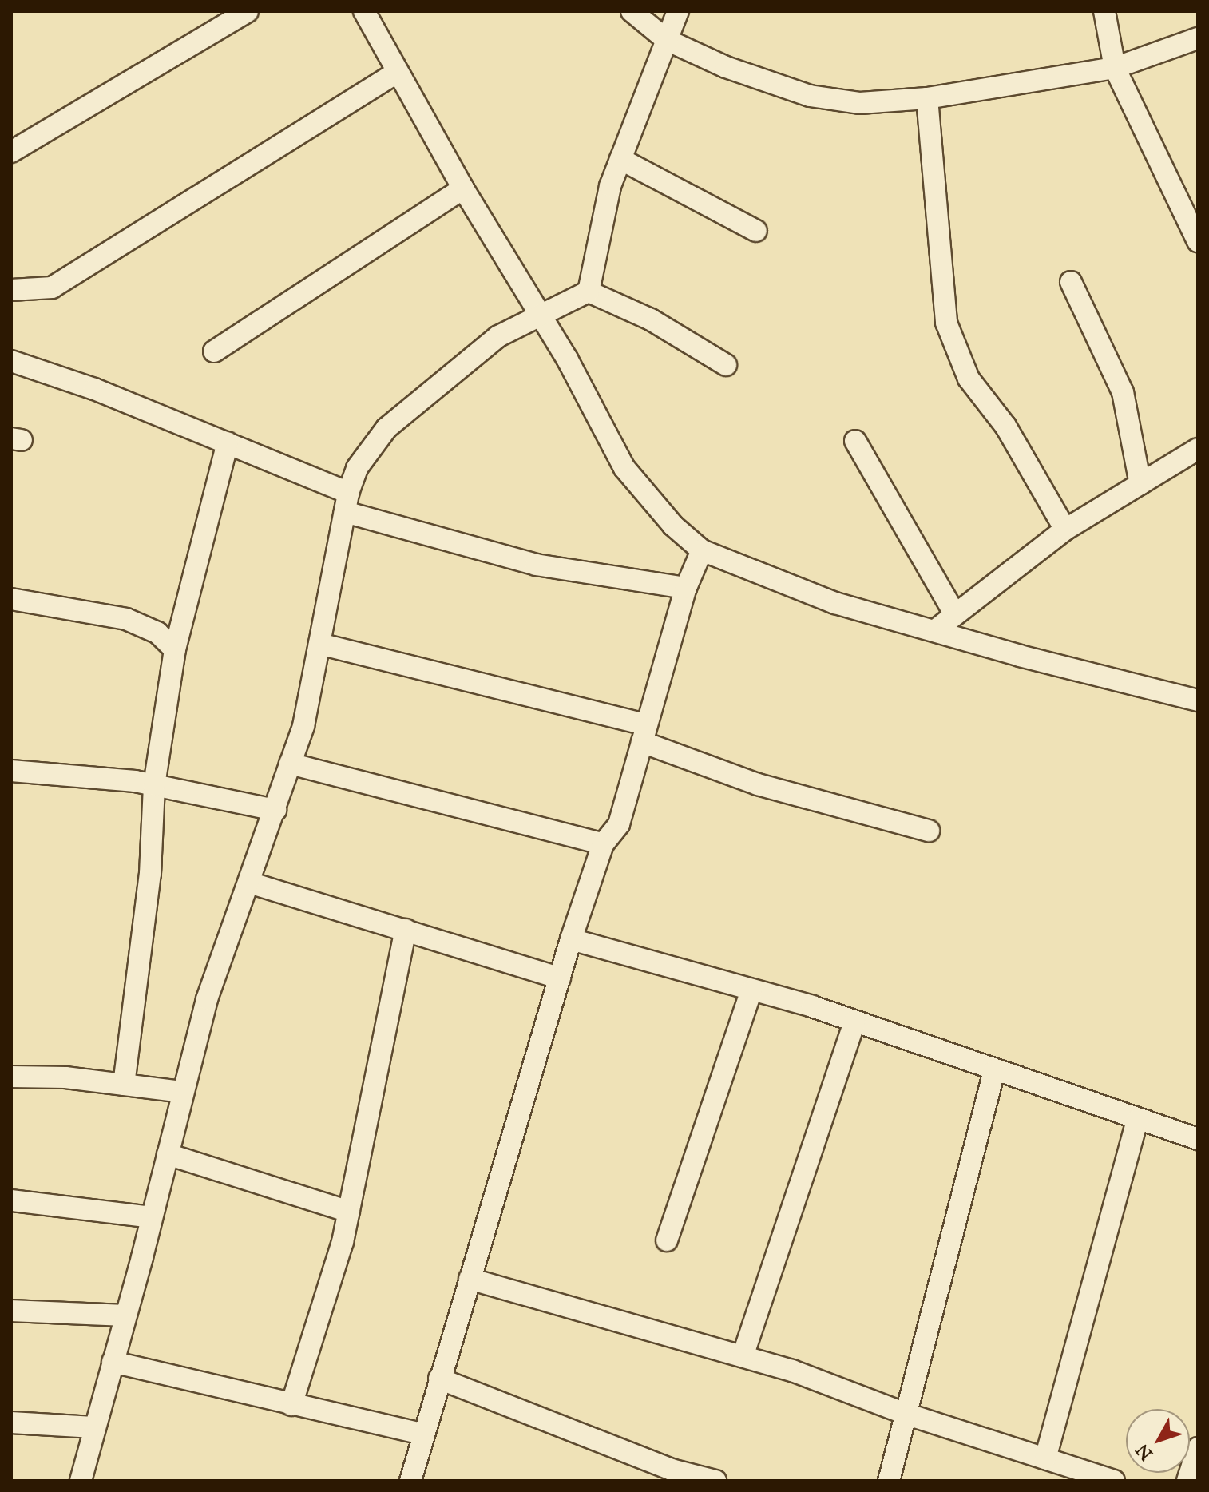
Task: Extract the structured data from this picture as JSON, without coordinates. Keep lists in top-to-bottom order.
{
  "north": "bottom left"
}
